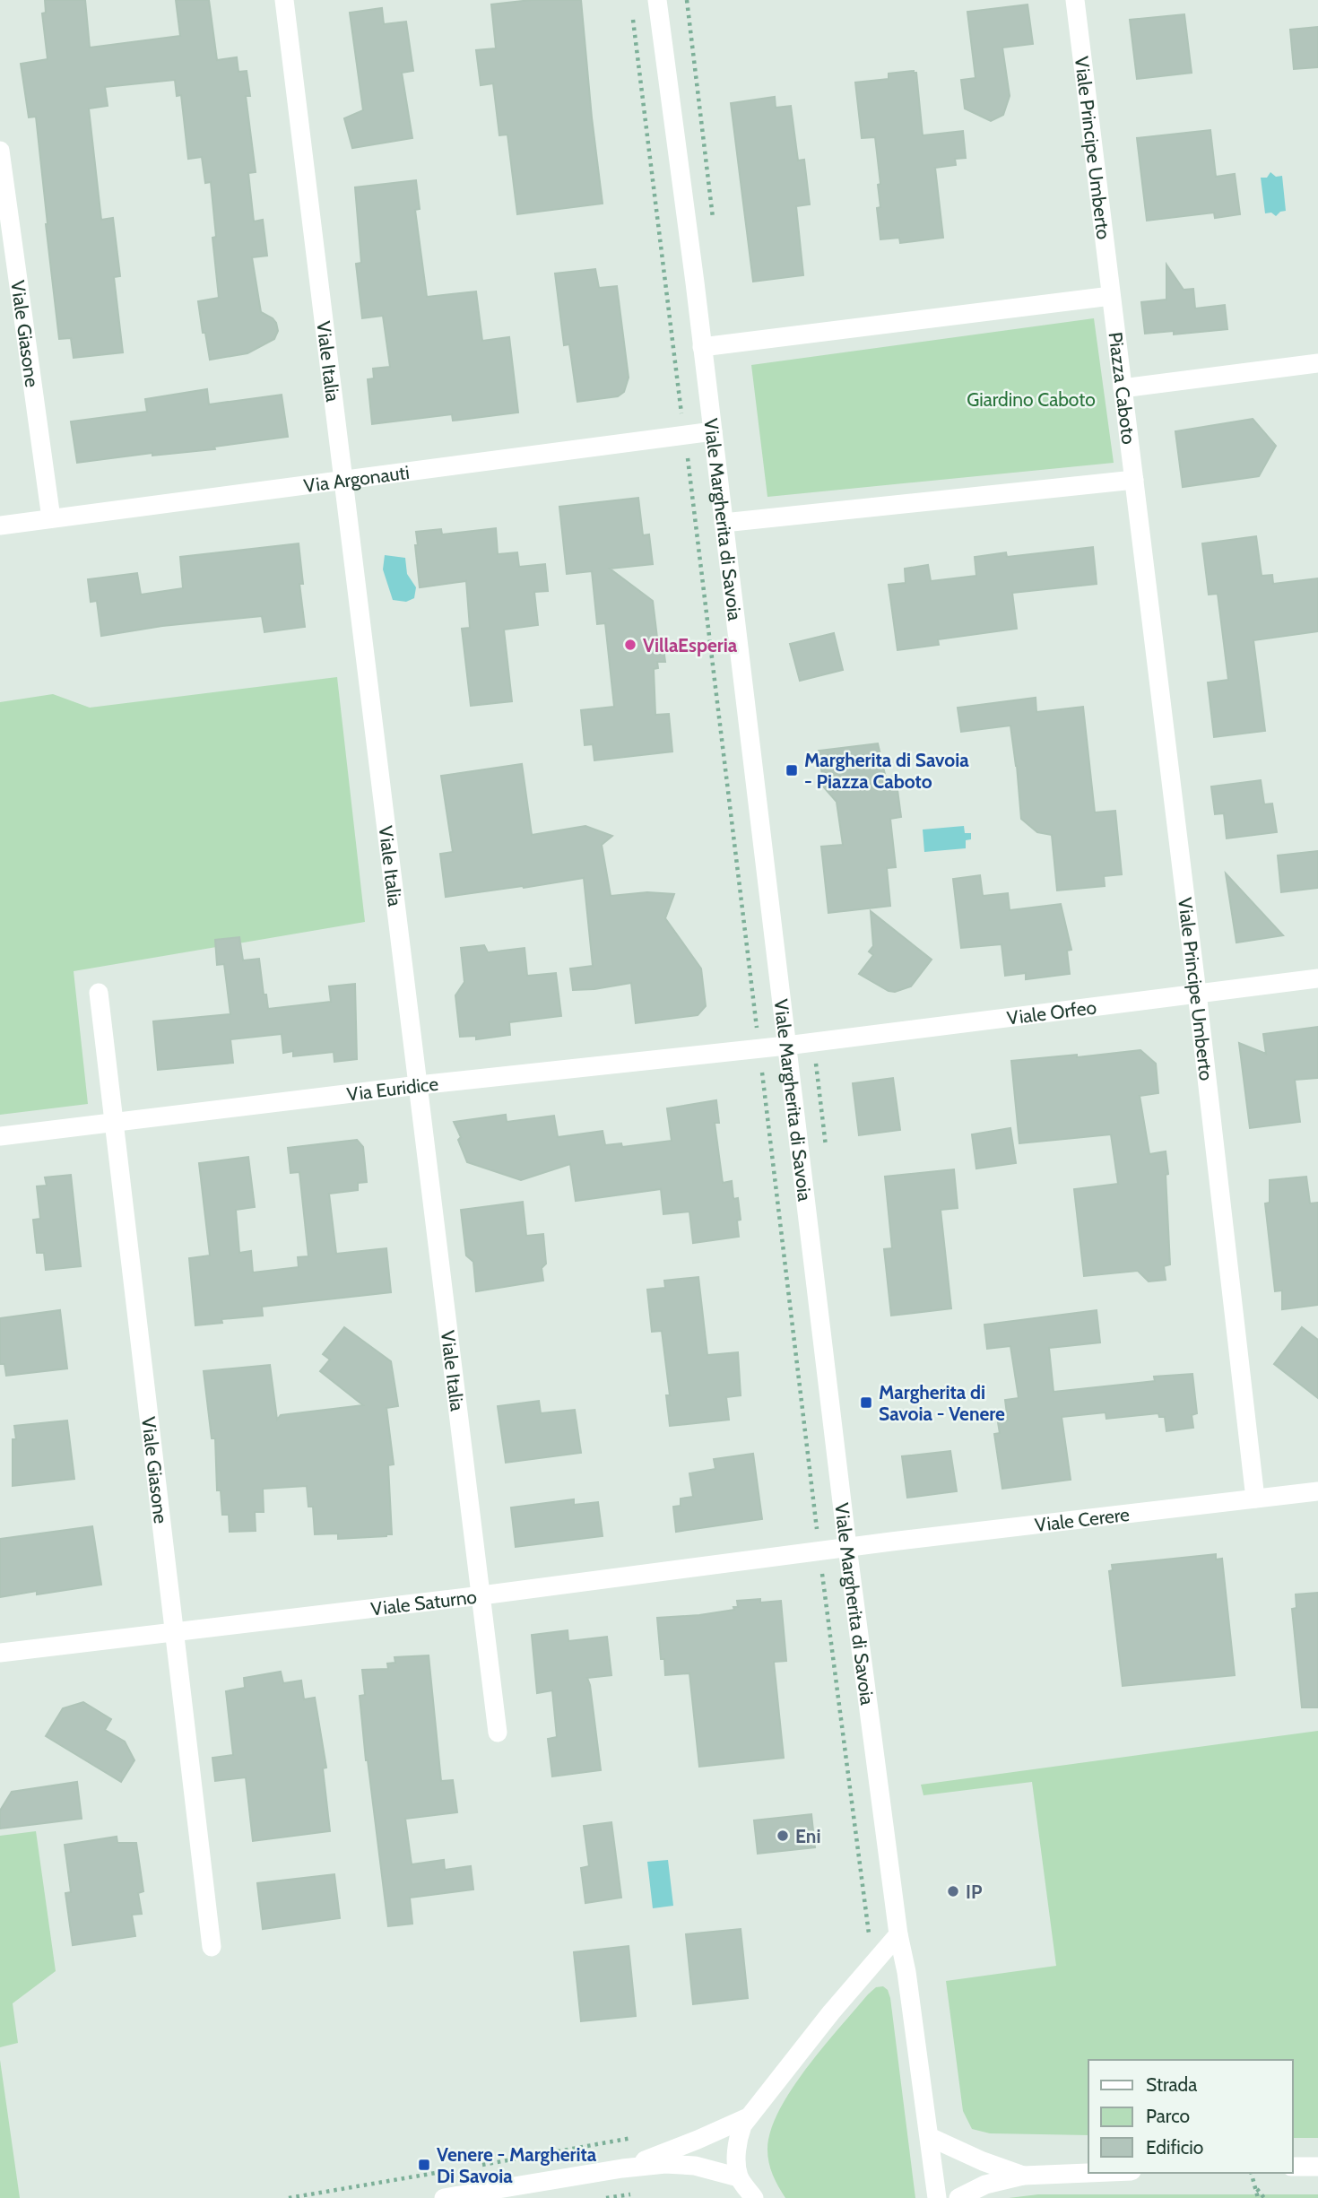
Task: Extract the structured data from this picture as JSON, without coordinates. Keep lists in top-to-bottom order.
{
  "streets": {
    "street": [
      "Viale Principe Umberto",
      "Viale Giasone",
      "Viale Italia",
      "Piazza Caboto",
      "Via Argonauti",
      "Viale Margherita di Savoia",
      "Viale Orfeo",
      "Via Euridice",
      "Viale Cerere",
      "Viale Saturno"
    ]
  },
  "crossings": [
    ["Viale Principe Umberto", "Piazza Caboto"],
    ["Viale Principe Umberto", "Viale Orfeo"],
    ["Viale Principe Umberto", "Viale Cerere"],
    ["Viale Giasone", "Via Argonauti"],
    ["Viale Giasone", "Via Euridice"],
    ["Viale Giasone", "Viale Saturno"],
    ["Viale Italia", "Via Argonauti"],
    ["Viale Italia", "Via Euridice"],
    ["Viale Italia", "Viale Saturno"],
    ["Via Argonauti", "Viale Margherita di Savoia"],
    ["Viale Margherita di Savoia", "Viale Orfeo"],
    ["Viale Margherita di Savoia", "Via Euridice"],
    ["Viale Margherita di Savoia", "Viale Cerere"],
    ["Viale Margherita di Savoia", "Viale Saturno"],
    ["Viale Orfeo", "Via Euridice"],
    ["Viale Cerere", "Viale Saturno"]
  ],
  "parks": ["Giardino Caboto"],
  "places": {
    "other": ["VillaEsperia", "Eni", "IP"],
    "transit": ["Margherita di Savoia - Piazza Caboto", "Margherita di Savoia - Venere", "Venere - Margherita Di Savoia"]
  },
  "legend": ["Strada", "Parco", "Edificio"]
}
